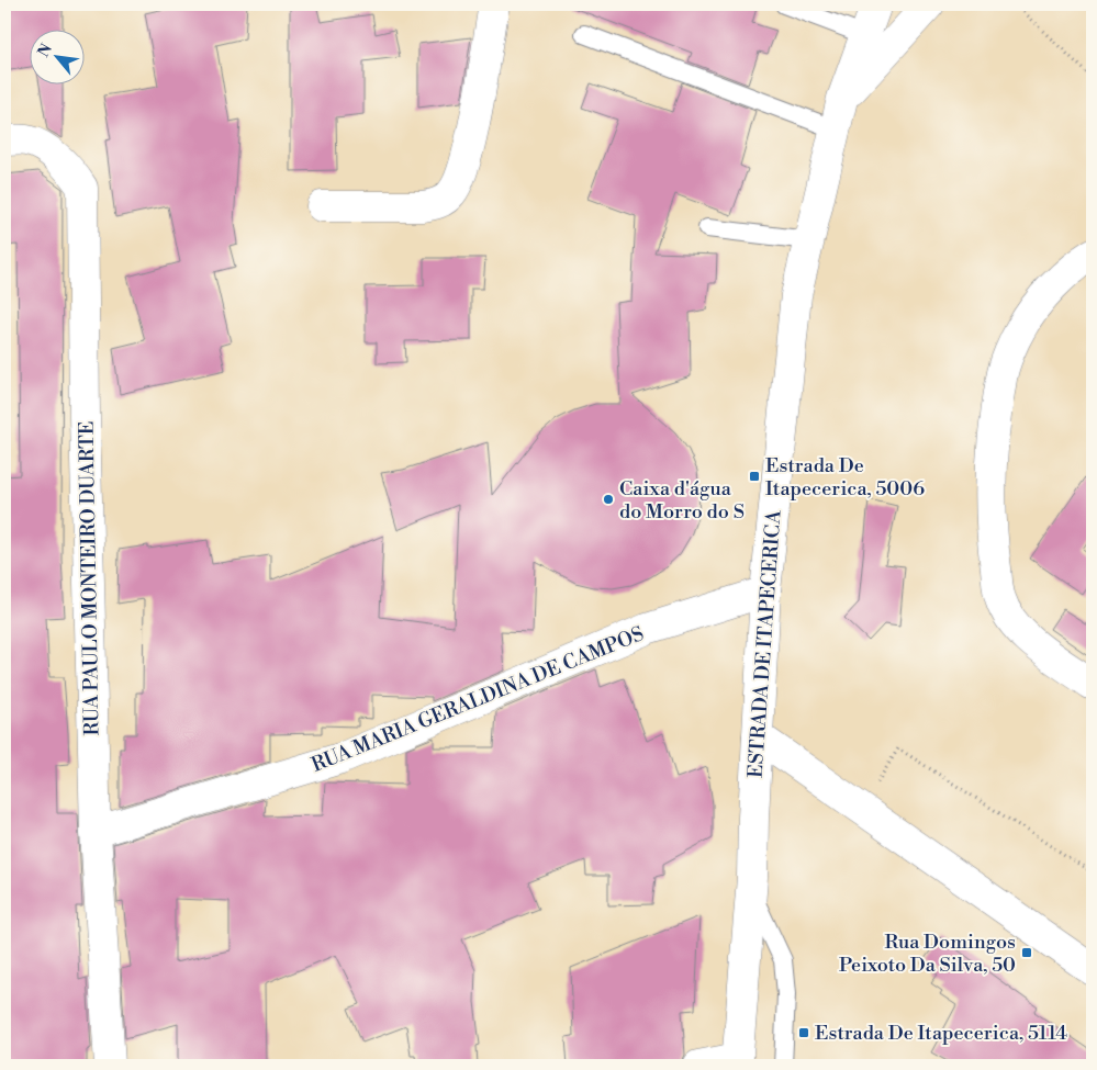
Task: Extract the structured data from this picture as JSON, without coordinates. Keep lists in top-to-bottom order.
{
  "streets": {
    "street": ["RUA PAULO MONTEIRO DUARTE", "ESTRADA DE ITAPECERICA", "RUA MARIA GERALDINA DE CAMPOS"]
  },
  "crossings": [
    ["RUA PAULO MONTEIRO DUARTE", "RUA MARIA GERALDINA DE CAMPOS"],
    ["ESTRADA DE ITAPECERICA", "RUA MARIA GERALDINA DE CAMPOS"]
  ],
  "places": {
    "transit": ["Estrada De Itapecerica, 5006", "Rua Domingos Peixoto Da Silva, 50", "Estrada De Itapecerica, 5114"],
    "other": ["Caixa d'água do Morro do S"]
  },
  "north": "top left"
}
